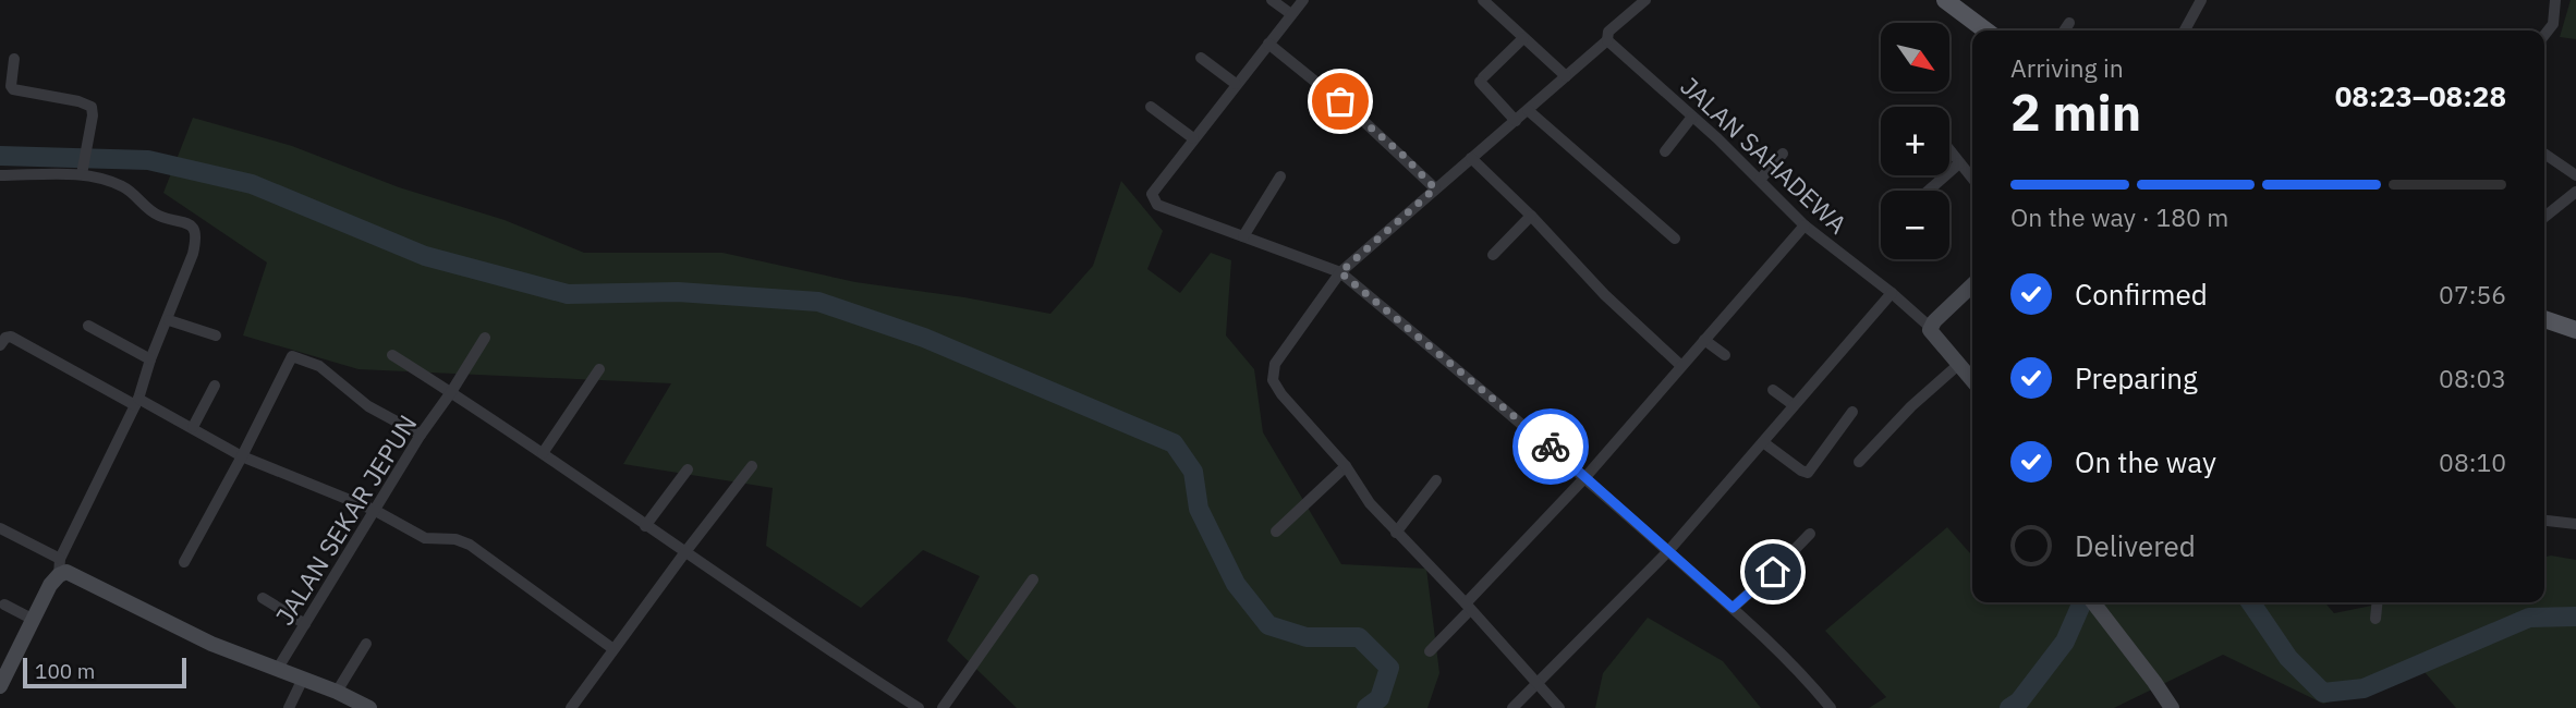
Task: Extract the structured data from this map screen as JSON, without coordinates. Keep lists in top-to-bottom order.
{
  "streets": {
    "street": ["JALAN SAHADEWA", "JALAN SEKAR JEPUN"]
  },
  "scale_bar": "100 m",
  "north": "bottom right",
  "page": {
    "map_buttons": ["+", "−"],
    "heading": ["2 min", "Arriving in", "08:23–08:28"],
    "bar": "On the way · 180 m",
    "list": [
      ["Confirmed", "07:56"],
      ["Preparing", "08:03"],
      ["On the way", "08:10"],
      "Delivered"
    ],
    "scale": "100 m"
  }
}
